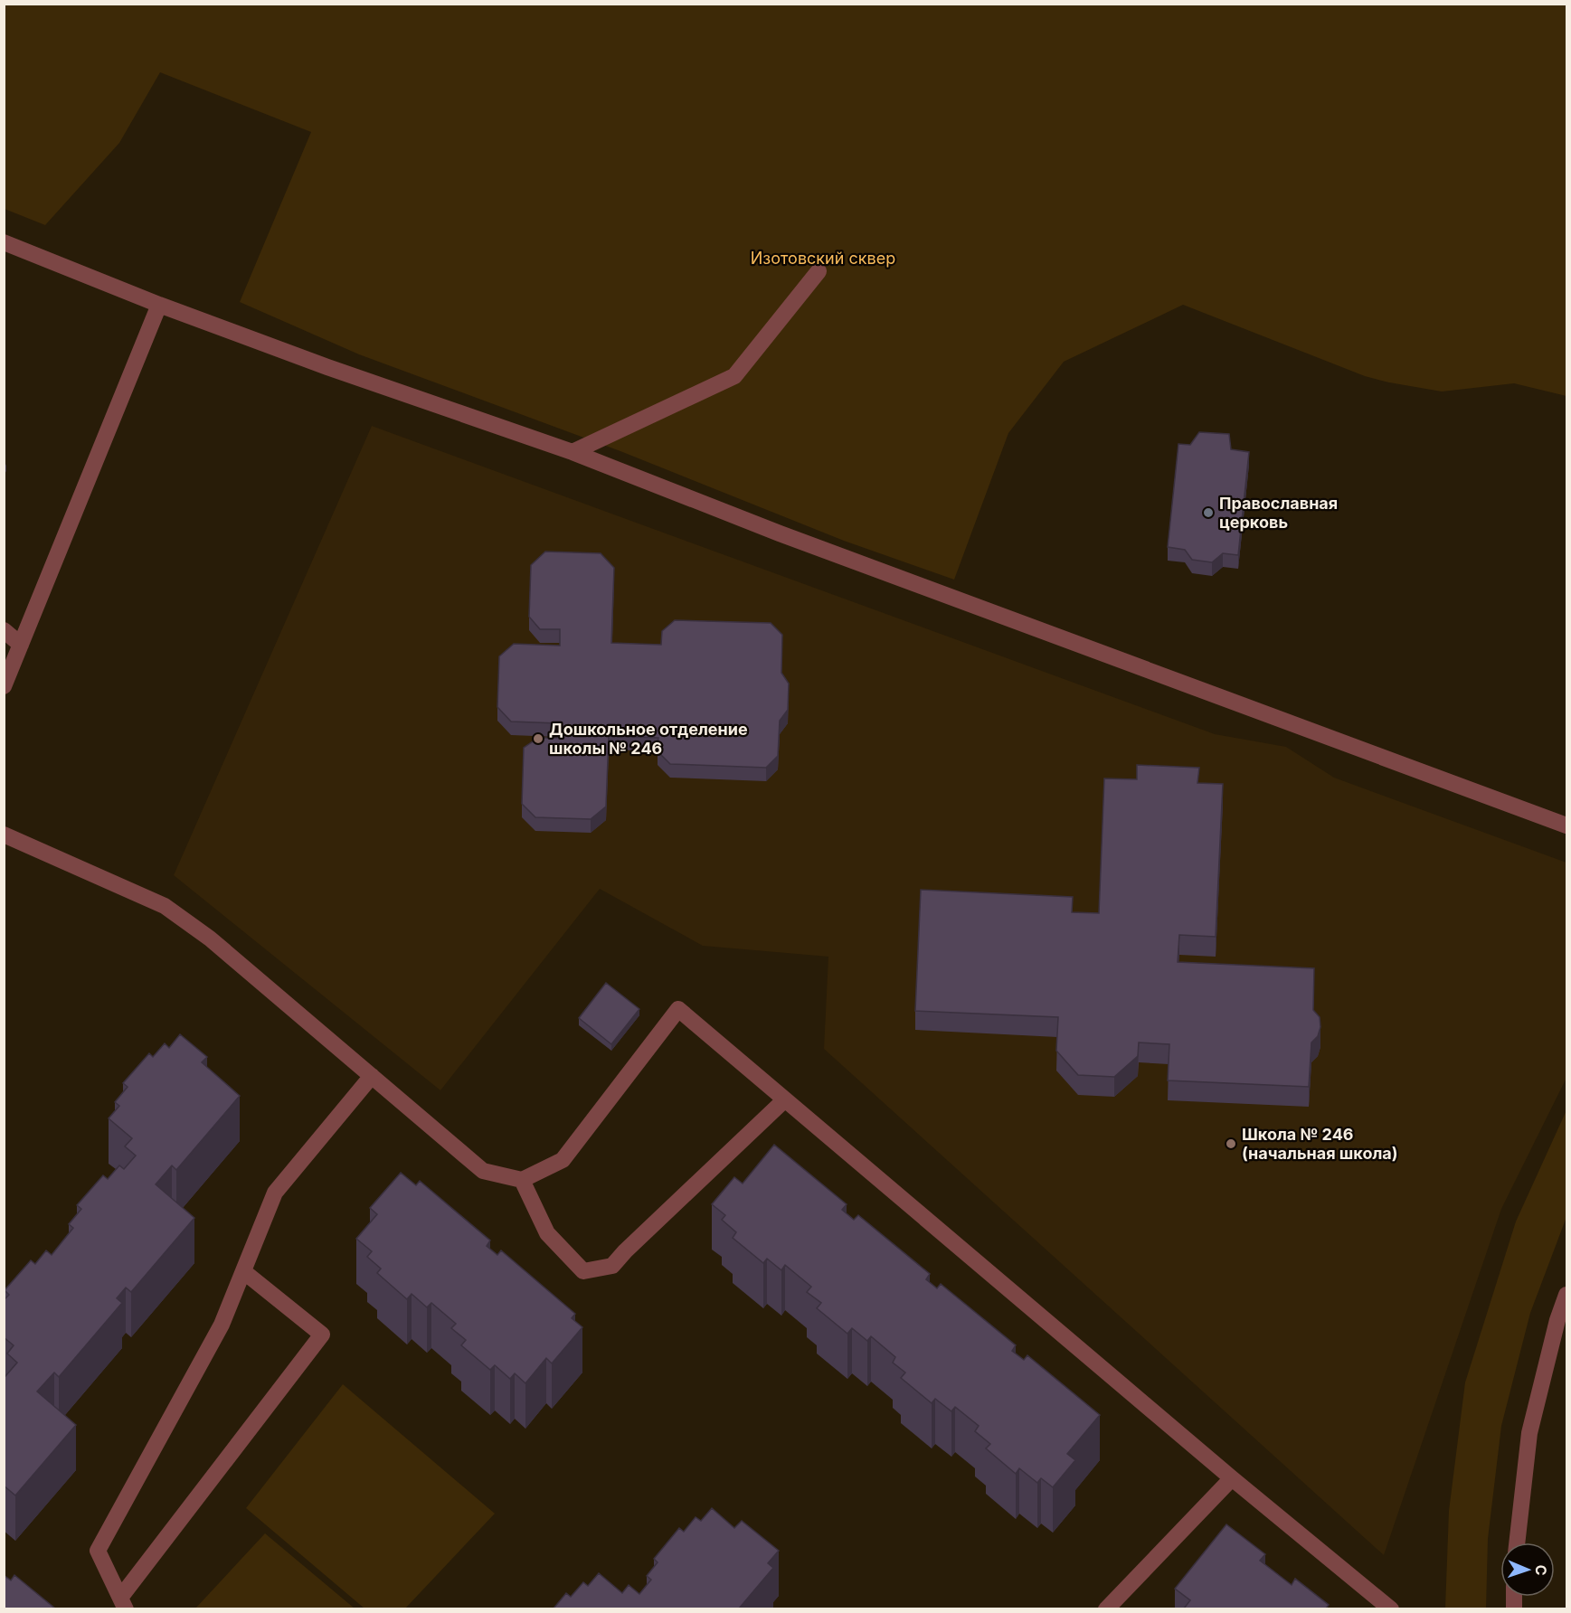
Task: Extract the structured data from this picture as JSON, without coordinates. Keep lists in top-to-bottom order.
{
  "parks": ["Изотовский сквер"],
  "places": ["Православная церковь", "Дошкольное отделение школы № 246", "Школа № 246 (начальная школа)"],
  "north": "right"
}
